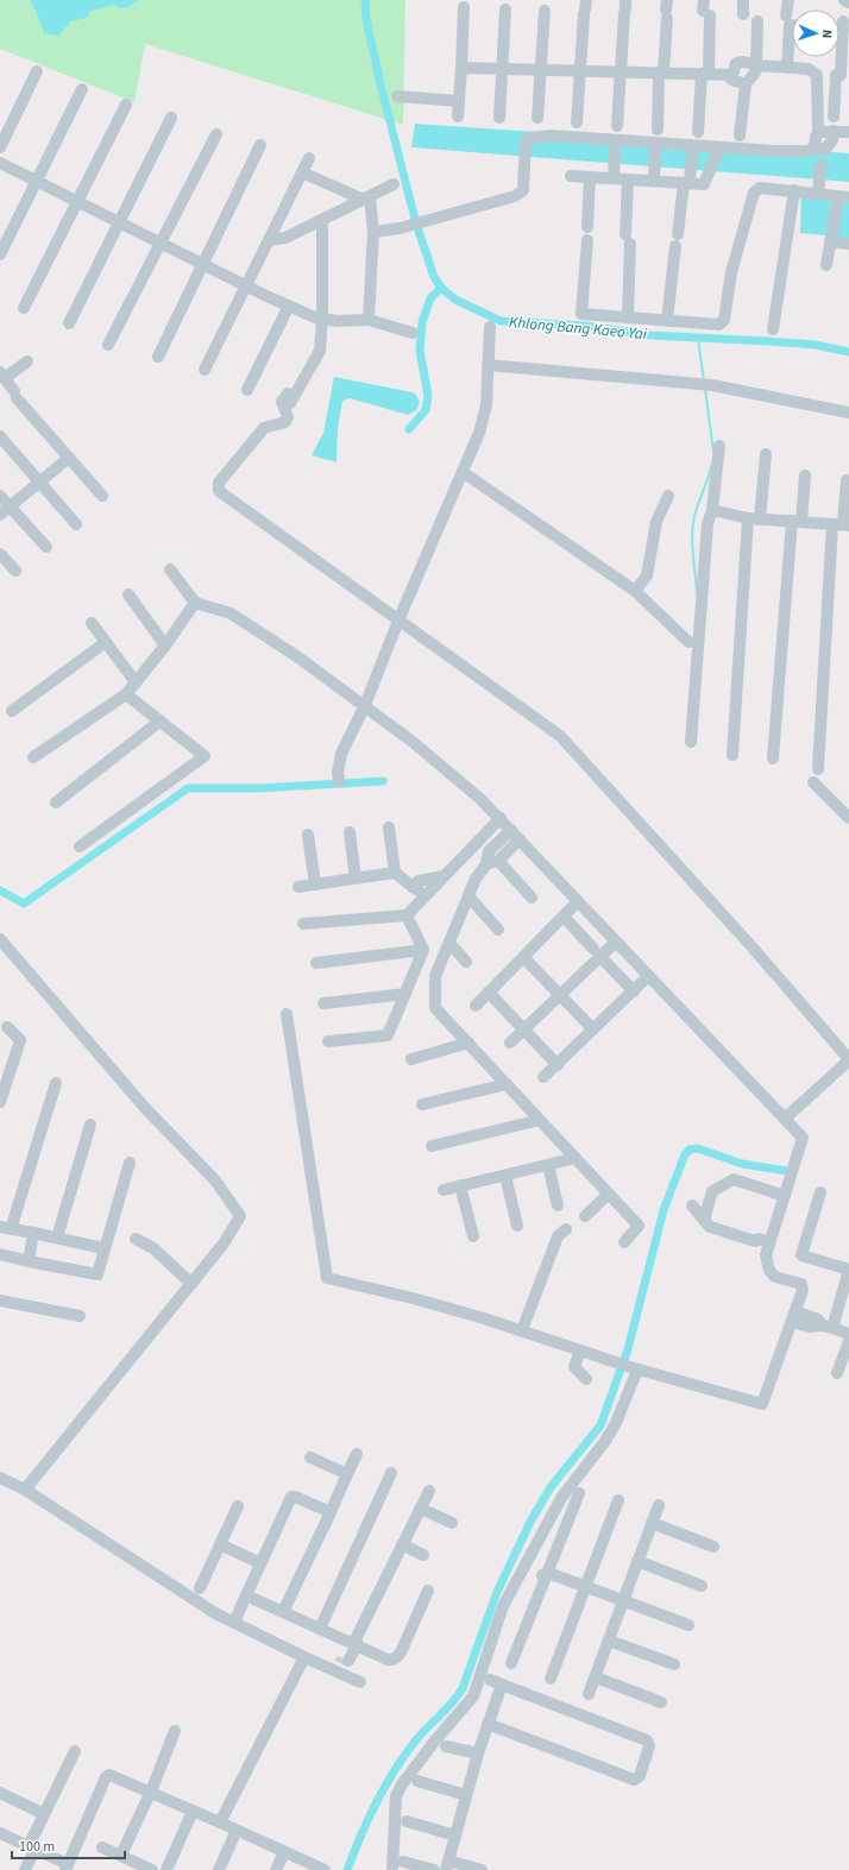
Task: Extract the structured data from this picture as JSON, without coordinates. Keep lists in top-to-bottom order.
{
  "water": ["Khlong Bang Kaeo Yai"],
  "scale_bar": "100 m",
  "north": "right"
}
